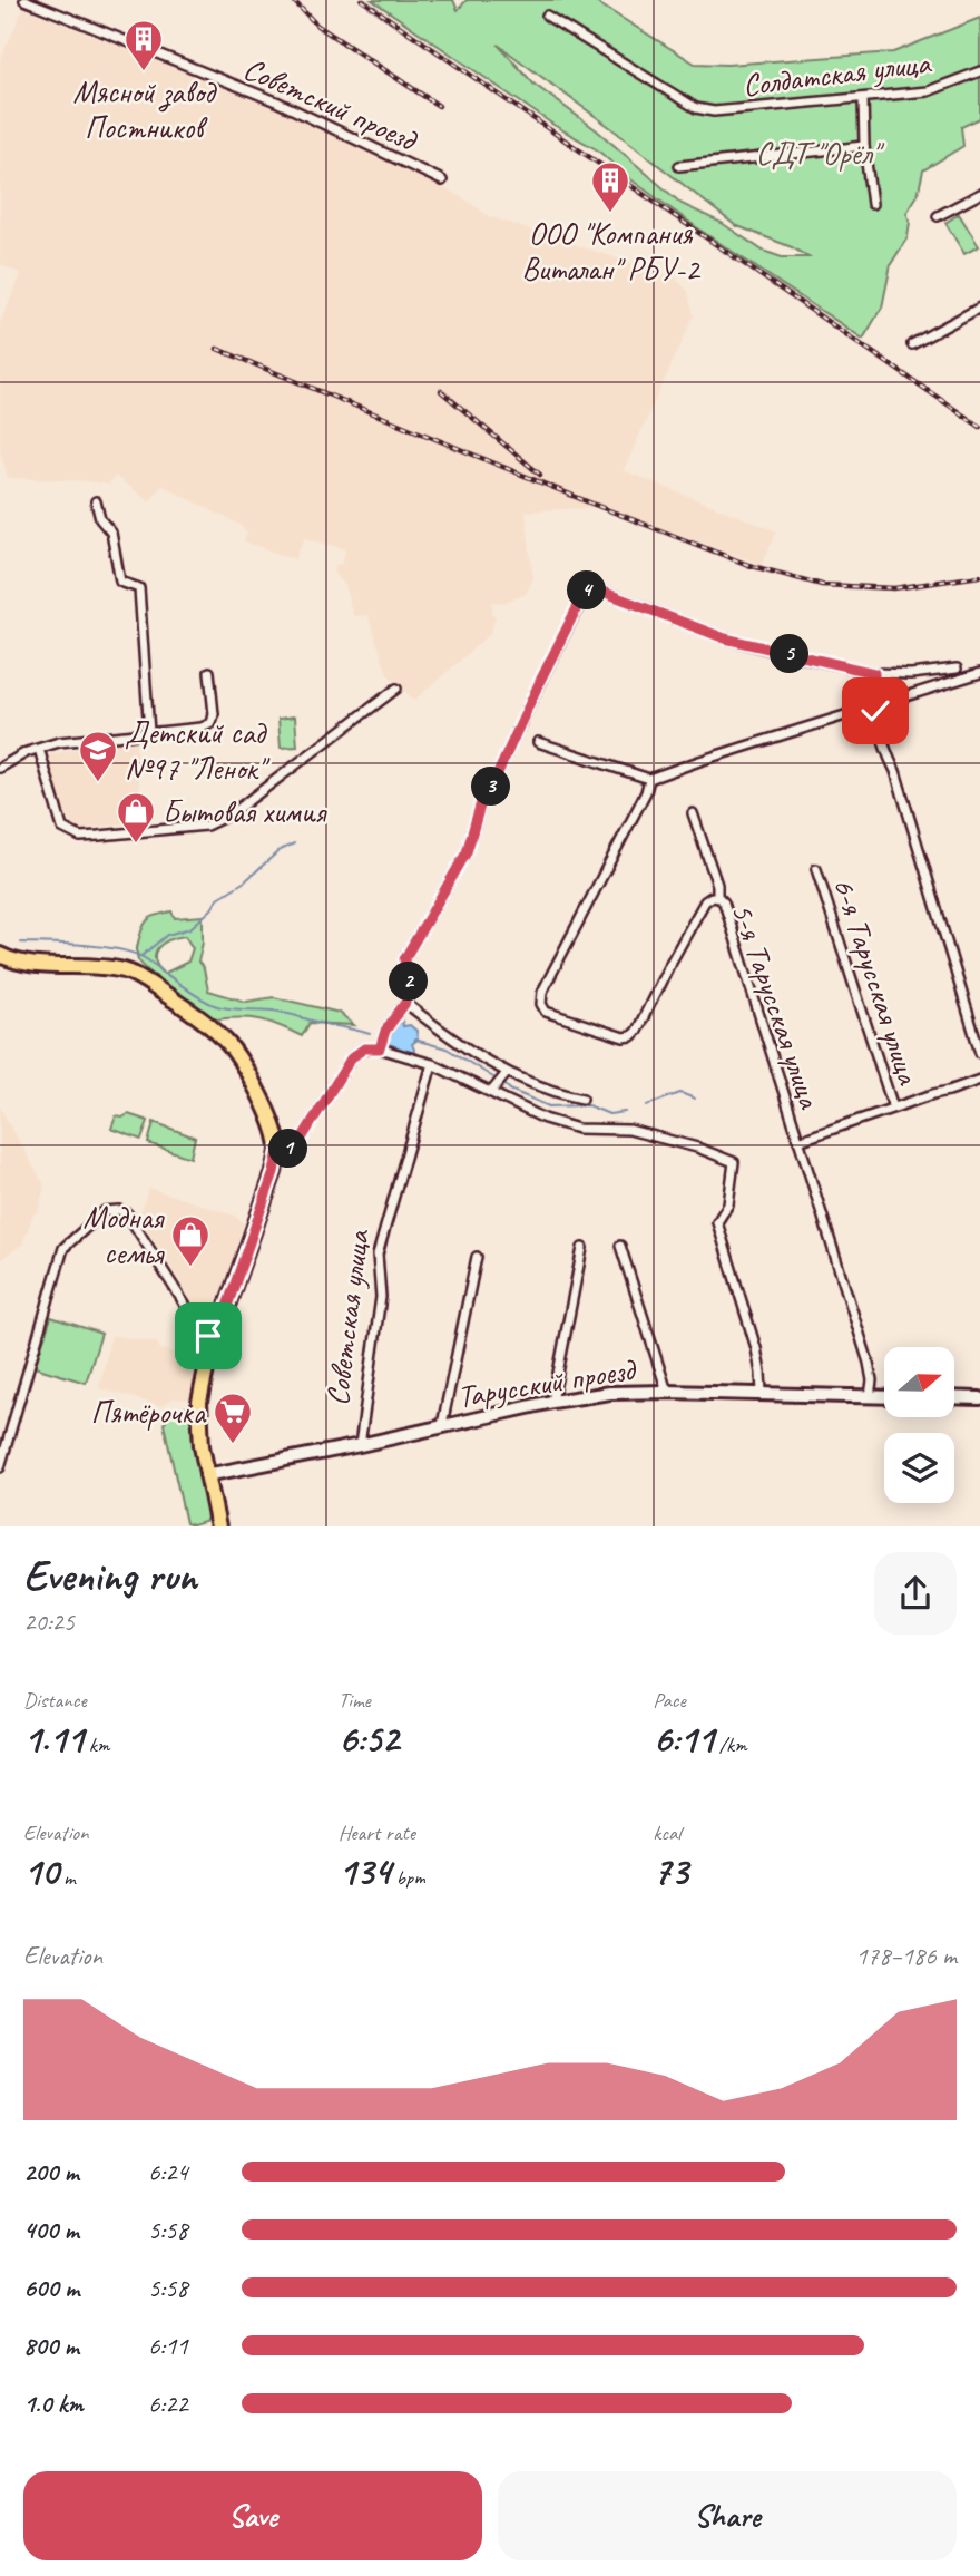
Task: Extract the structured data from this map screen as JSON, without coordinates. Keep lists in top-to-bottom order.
{
  "streets": {
    "street": [
      "Солдатская улица",
      "Советский проезд",
      "6-я Тарусская улица",
      "5-я Тарусская улица",
      "Советская улица",
      "Тарусский проезд"
    ]
  },
  "crossings": [
    ["5-я Тарусская улица", "Тарусский проезд"],
    ["Советская улица", "Тарусский проезд"]
  ],
  "parks": ["СДТ \"Орёл\""],
  "places": {
    "building": ["Мясной завод Постников", "ООО \"Компания Виталан\" РБУ-2"],
    "school or university": ["Детский сад №97 \"Ленок\""],
    "shop": ["Бытовая химия", "Модная семья"],
    "supermarket": ["Пятёрочка"]
  },
  "north": "right",
  "page": {
    "pins": [
      "4",
      "5",
      "3",
      "2",
      "1"
    ],
    "heading": ["Evening run", "20:25"],
    "stats": [
      ["Distance", "1.11 km"],
      ["Time", "6:52"],
      ["Pace", "6:11 /km"],
      ["Elevation", "10 m"],
      ["Heart rate", "134 bpm"],
      ["kcal", "73"]
    ],
    "chart": ["Elevation", "178–186 m"],
    "list": [
      {
        "name": "200 m",
        "note": "6:24"
      },
      {
        "name": "400 m",
        "note": "5:58"
      },
      {
        "name": "600 m",
        "note": "5:58"
      },
      {
        "name": "800 m",
        "note": "6:11"
      },
      {
        "name": "1.0 km",
        "note": "6:22"
      }
    ],
    "buttons": ["Save", "Share"]
  }
}
